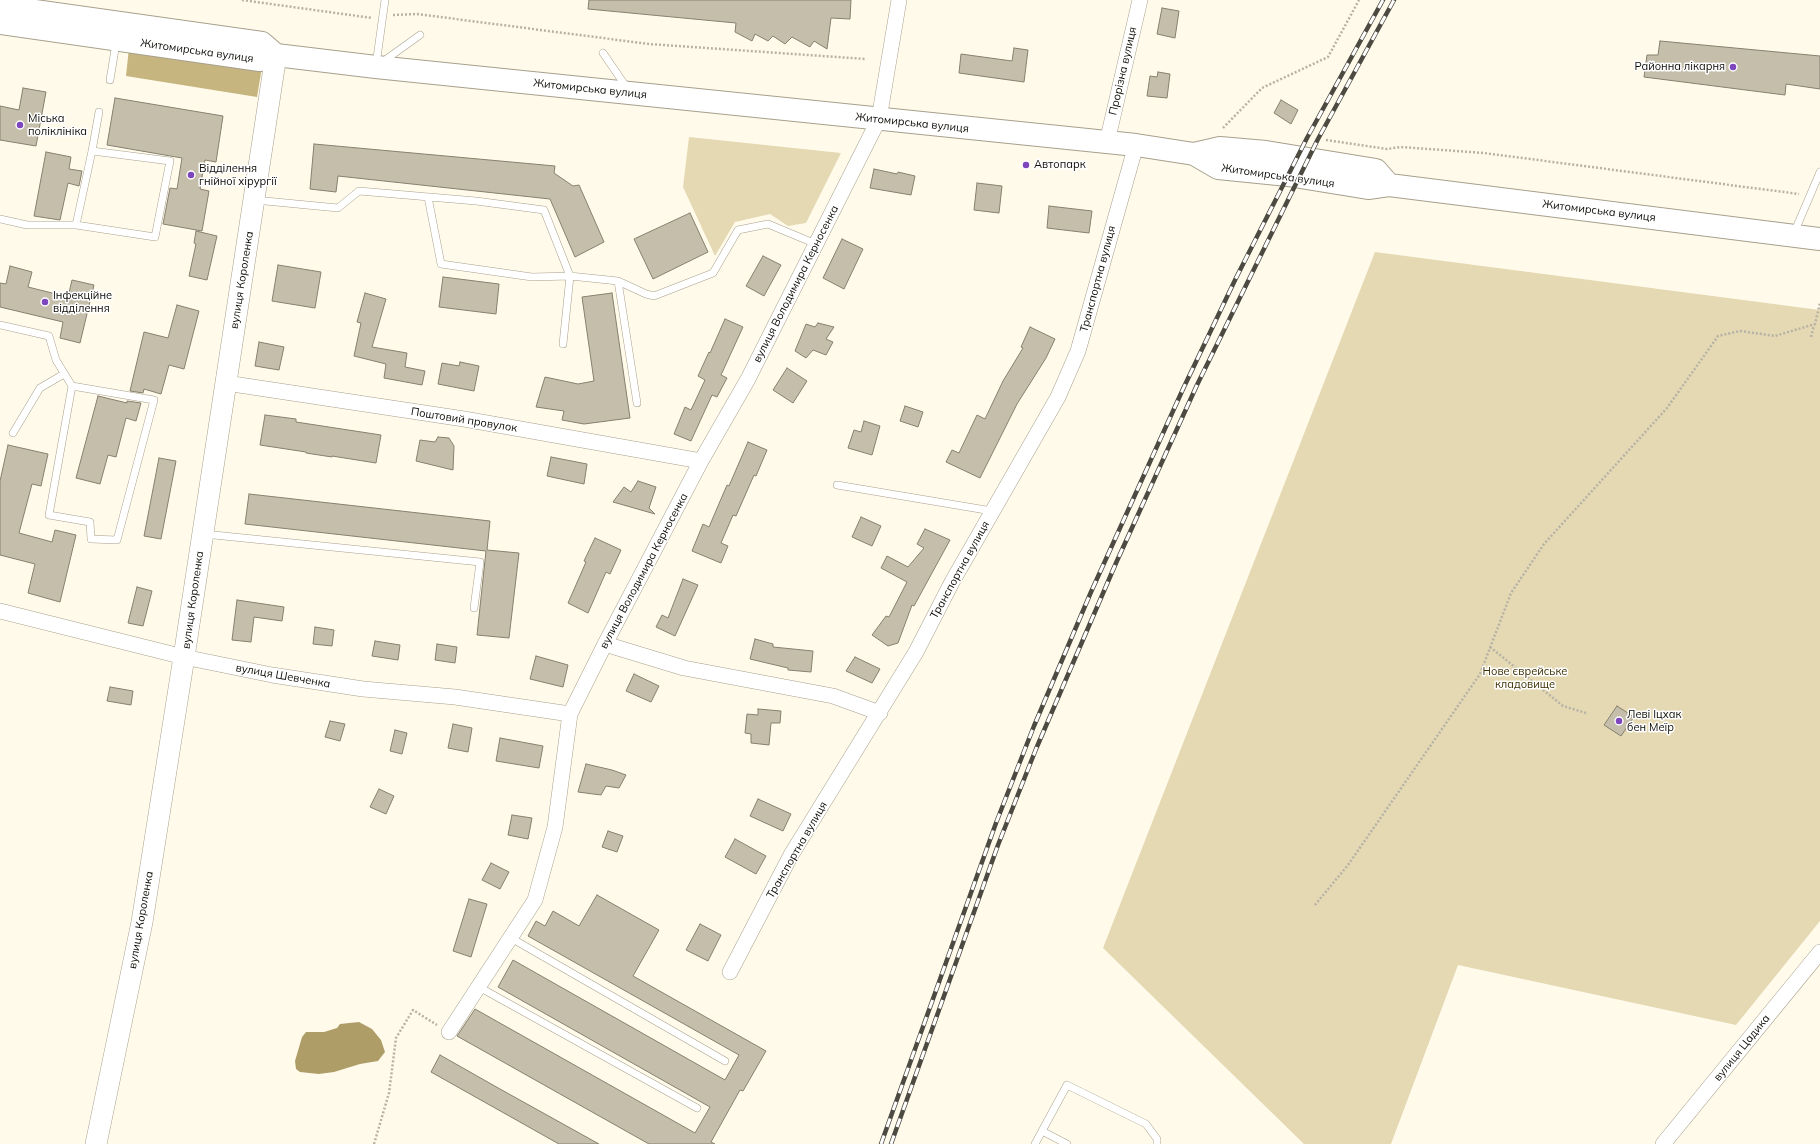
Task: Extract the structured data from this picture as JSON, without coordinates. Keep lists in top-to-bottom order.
{
  "streets": {
    "main road": ["Житомирська вулиця", "вулиця Короленка"],
    "street": [
      "Прорізна вулиця",
      "Транспортна вулиця",
      "вулиця Володимира Керносенка",
      "Поштовий провулок",
      "вулиця Шевченка",
      "вулиця Цадика"
    ]
  },
  "crossings": [
    ["Житомирська вулиця", "Прорізна вулиця"],
    ["Житомирська вулиця", "Транспортна вулиця"],
    ["Житомирська вулиця", "вулиця Короленка"],
    ["Житомирська вулиця", "вулиця Володимира Керносенка"],
    ["вулиця Короленка", "Поштовий провулок"],
    ["вулиця Короленка", "вулиця Шевченка"],
    ["вулиця Володимира Керносенка", "Поштовий провулок"],
    ["вулиця Володимира Керносенка", "вулиця Шевченка"]
  ],
  "parks": ["Нове єврейське кладовище"],
  "places": [
    "Районна лікарня",
    "Міська поліклініка",
    "Автопарк",
    "Відділення гнійної хірургії",
    "Інфекційне відділення",
    "Леві Іцхак бен Меїр"
  ]
}
